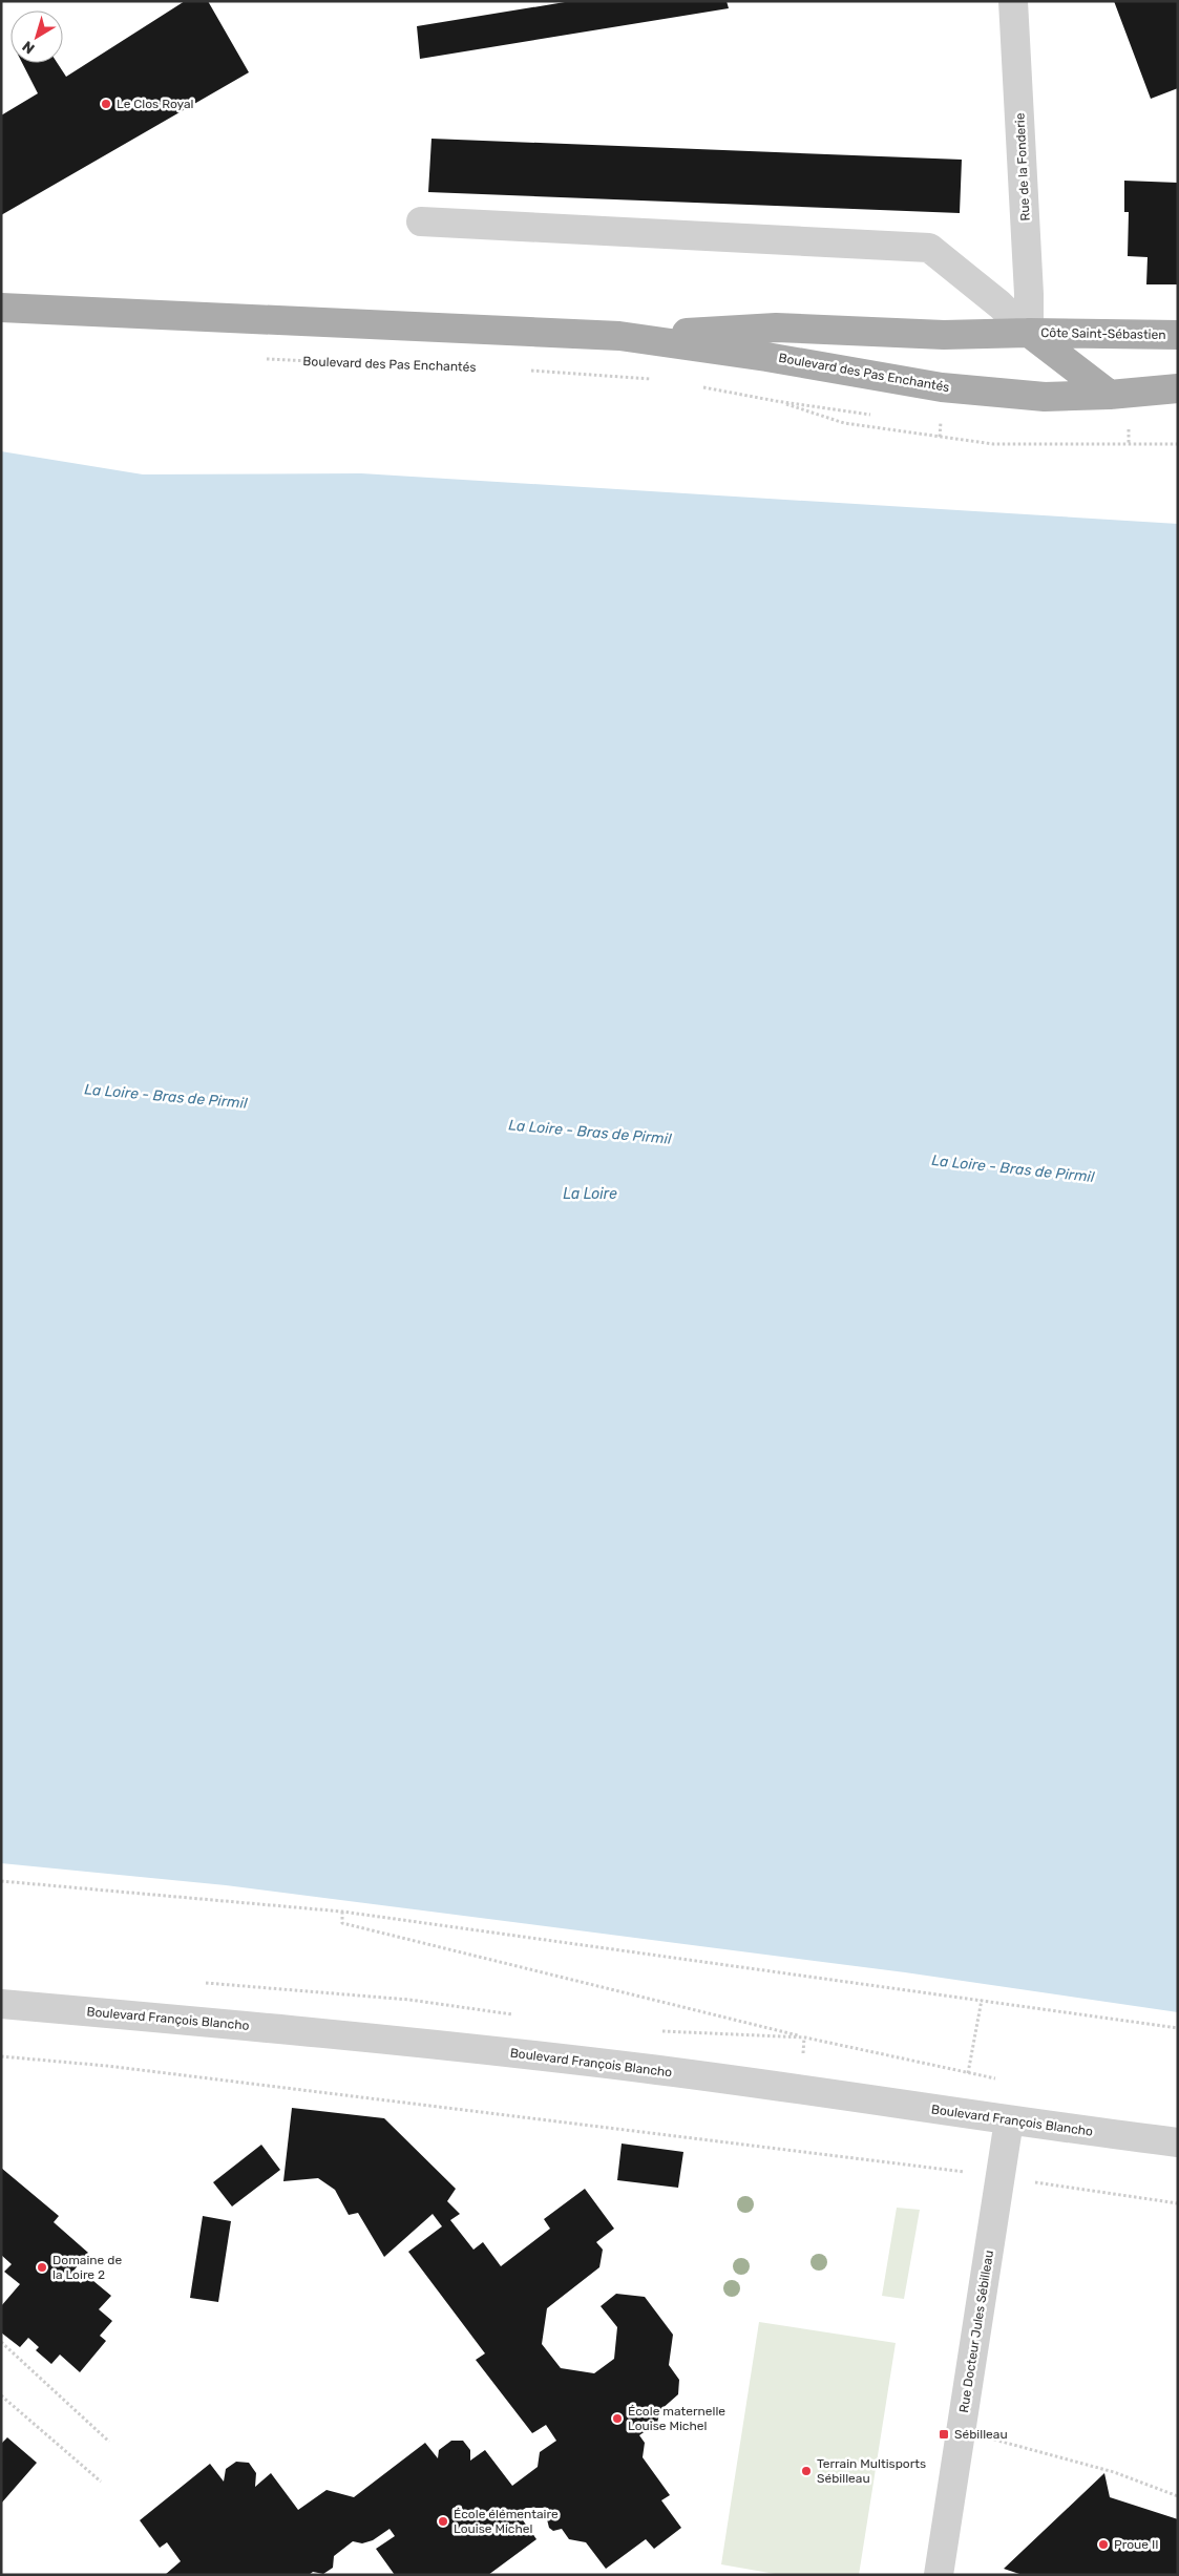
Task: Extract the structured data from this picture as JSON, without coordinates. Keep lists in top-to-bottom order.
{
  "streets": {
    "main road": ["Côte Saint-Sébastien", "Boulevard des Pas Enchantés"],
    "street": ["Rue de la Fonderie", "Boulevard François Blancho", "Rue Docteur Jules Sébilleau"]
  },
  "crossings": [
    ["Rue de la Fonderie", "Côte Saint-Sébastien"],
    ["Rue de la Fonderie", "Boulevard des Pas Enchantés"],
    ["Côte Saint-Sébastien", "Boulevard des Pas Enchantés"],
    ["Boulevard François Blancho", "Rue Docteur Jules Sébilleau"]
  ],
  "water": ["La Loire - Bras de Pirmil", "La Loire"],
  "places": {
    "other": [
      "Le Clos Royal",
      "Domaine de la Loire 2",
      "École maternelle Louise Michel",
      "Terrain Multisports Sébilleau",
      "École élémentaire Louise Michel",
      "Proue II"
    ],
    "transit": ["Sébilleau"]
  },
  "north": "bottom left"
}
